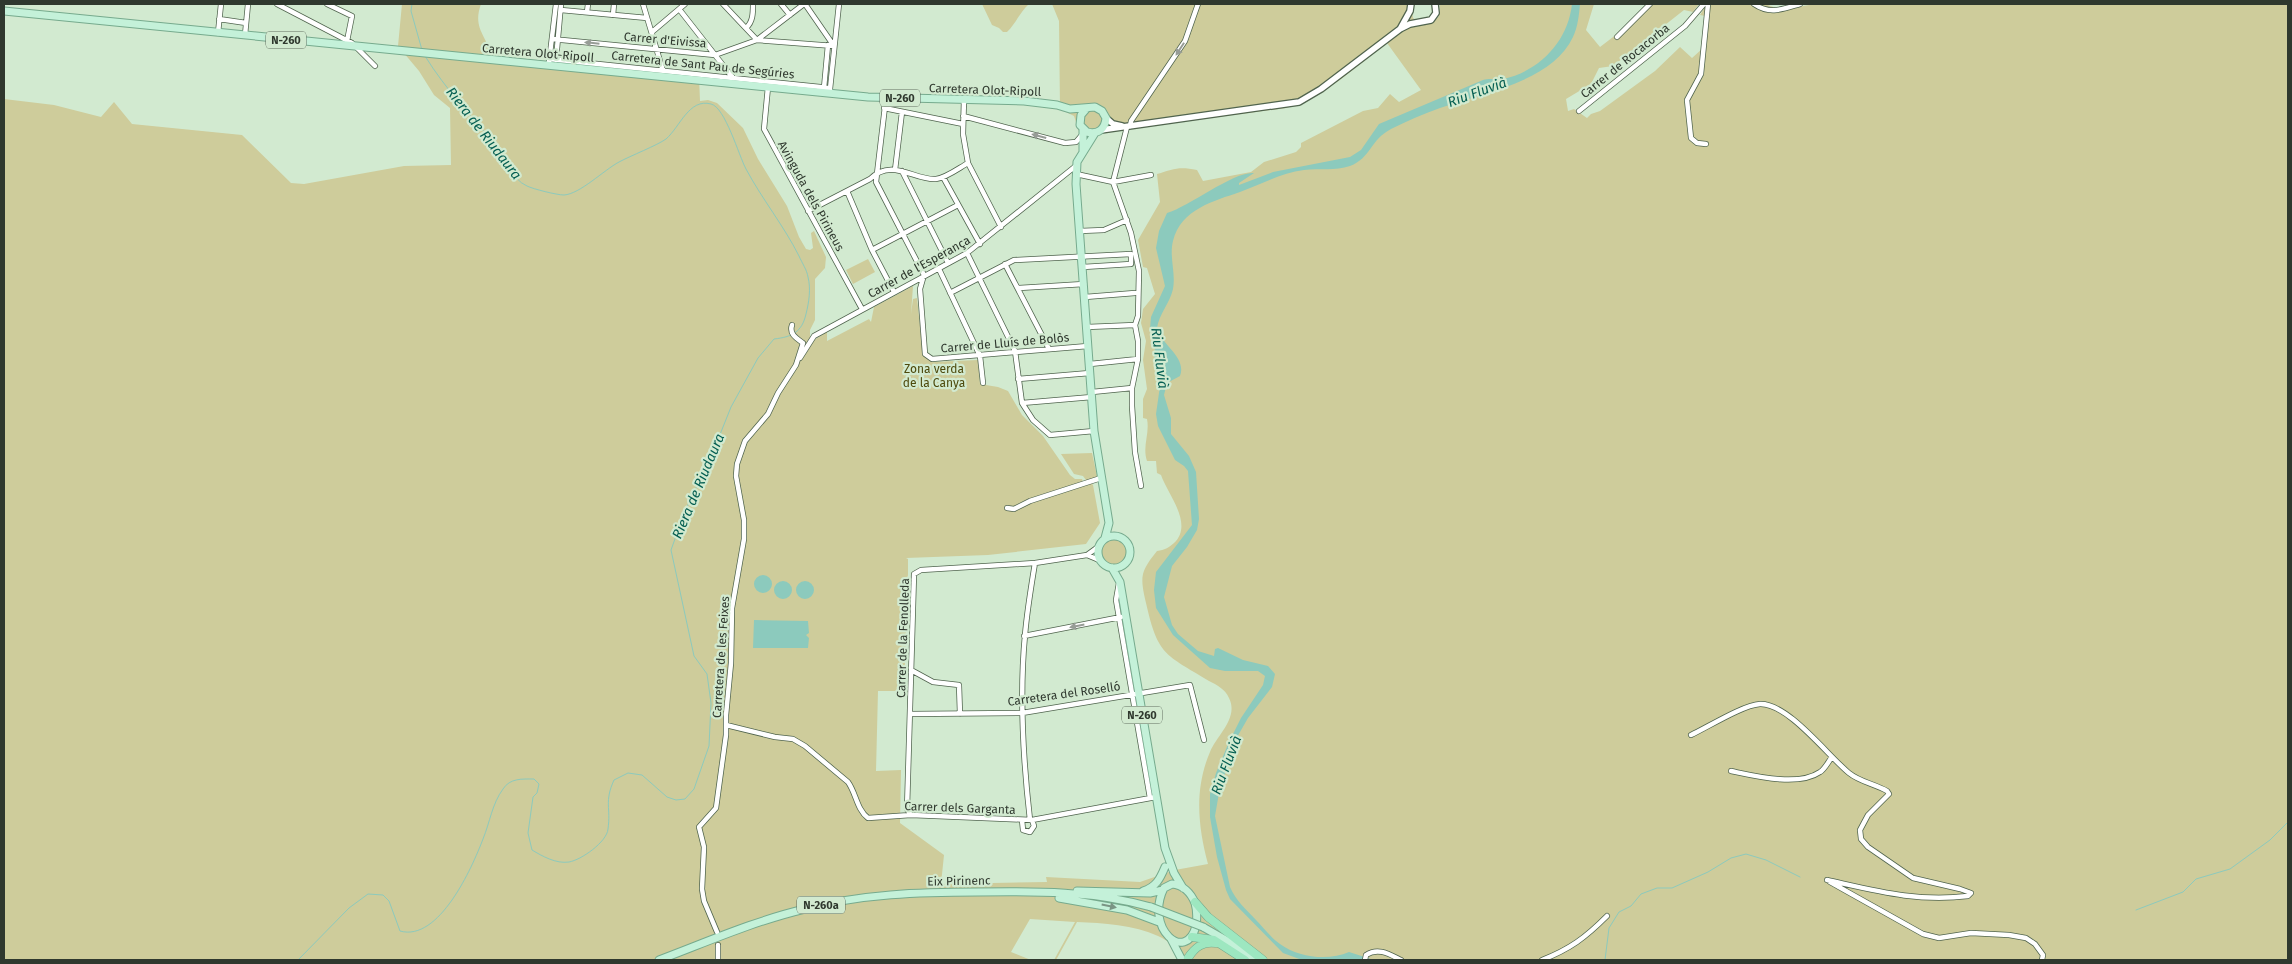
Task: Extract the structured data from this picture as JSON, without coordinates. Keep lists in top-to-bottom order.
{
  "streets": {
    "highway": ["N-260"],
    "main road": ["Carretera Olot-Ripoll", "Eix Pirinenc", "N-260a"],
    "street": [
      "Carrer d'Eivissa",
      "Carrer de Rocacorba",
      "Carretera de Sant Pau de Segúries",
      "Avinguda dels Pirineus",
      "Carrer de l'Esperança",
      "Carrer de Lluís de Bolòs",
      "Carrer de la Fenolleda",
      "Carretera de les Feixes",
      "Carretera del Roselló",
      "Carrer dels Garganta"
    ]
  },
  "crossings": [
    ["N-260", "Carretera Olot-Ripoll"],
    ["N-260", "Carrer de l'Esperança"],
    ["N-260", "Carrer de Lluís de Bolòs"],
    ["N-260", "Carretera del Roselló"],
    ["N-260", "Carrer dels Garganta"],
    ["N-260", "N-260a"],
    ["Carretera Olot-Ripoll", "Carretera de Sant Pau de Segúries"],
    ["Carretera Olot-Ripoll", "Avinguda dels Pirineus"],
    ["Avinguda dels Pirineus", "Carrer de l'Esperança"],
    ["Carrer de l'Esperança", "Carrer de Lluís de Bolòs"],
    ["Carrer de l'Esperança", "Carretera de les Feixes"],
    ["Carrer de la Fenolleda", "Carretera del Roselló"],
    ["Carrer de la Fenolleda", "Carrer dels Garganta"],
    ["Carretera de les Feixes", "Carrer dels Garganta"],
    ["Eix Pirinenc", "N-260a"]
  ],
  "water": ["Riu Fluvià", "Riera de Riudaura"],
  "parks": ["Zona verda de la Canya"]
}
